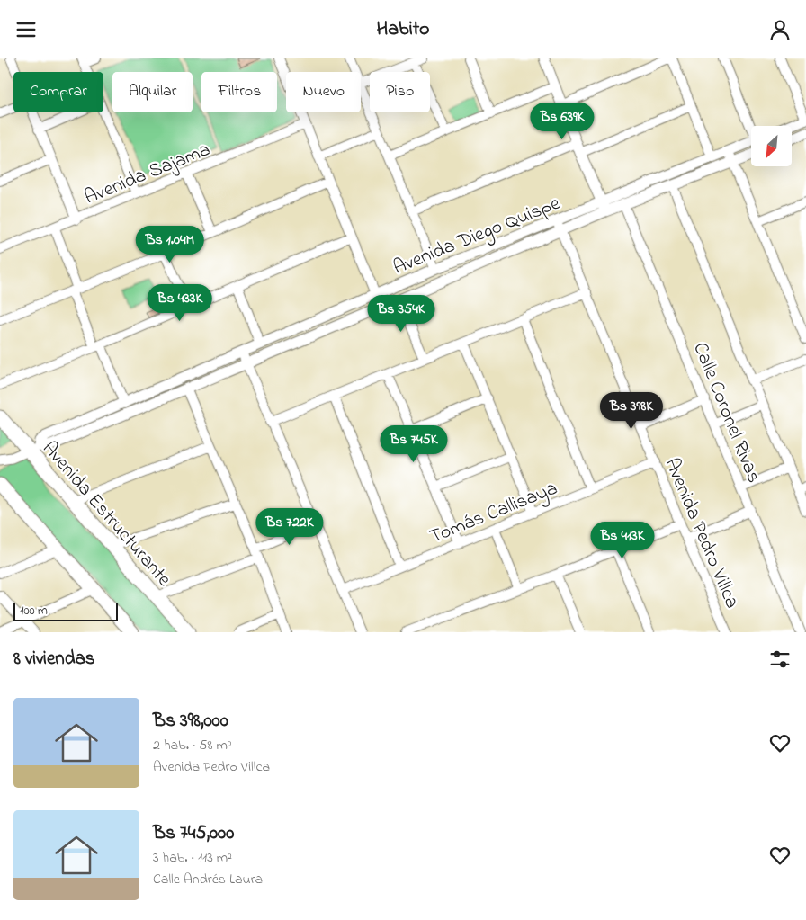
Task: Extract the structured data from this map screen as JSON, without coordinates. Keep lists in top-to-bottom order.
{
  "streets": {
    "main road": ["Avenida Estructurante"],
    "street": [
      "Avenida Sajama",
      "Avenida Diego Quispe",
      "Calle Coronel Rivas",
      "Tomás Callisaya",
      "Avenida Pedro Villca"
    ]
  },
  "crossings": [
    ["Avenida Diego Quispe", "Calle Coronel Rivas"],
    ["Avenida Diego Quispe", "Avenida Estructurante"],
    ["Avenida Diego Quispe", "Avenida Pedro Villca"],
    ["Tomás Callisaya", "Avenida Pedro Villca"]
  ],
  "scale_bar": "100 m",
  "north": "bottom left",
  "page": {
    "header": "Habito",
    "chip": [
      "Comprar",
      "Alquilar",
      "Filtros",
      "Nuevo",
      "Piso"
    ],
    "price": [
      "Bs 639K",
      "Bs 1.04M",
      "Bs 433K",
      "Bs 354K",
      "Bs 398K",
      "Bs 745K",
      "Bs 722K",
      "Bs 413K"
    ],
    "scale": "100 m",
    "heading": "8 viviendas",
    "list": [
      {
        "name": "Bs 398,000",
        "note": "2 hab. · 58 m² · Avenida Pedro Villca"
      },
      {
        "name": "Bs 745,000",
        "note": "3 hab. · 113 m² · Calle Andrés Laura"
      }
    ]
  }
}
